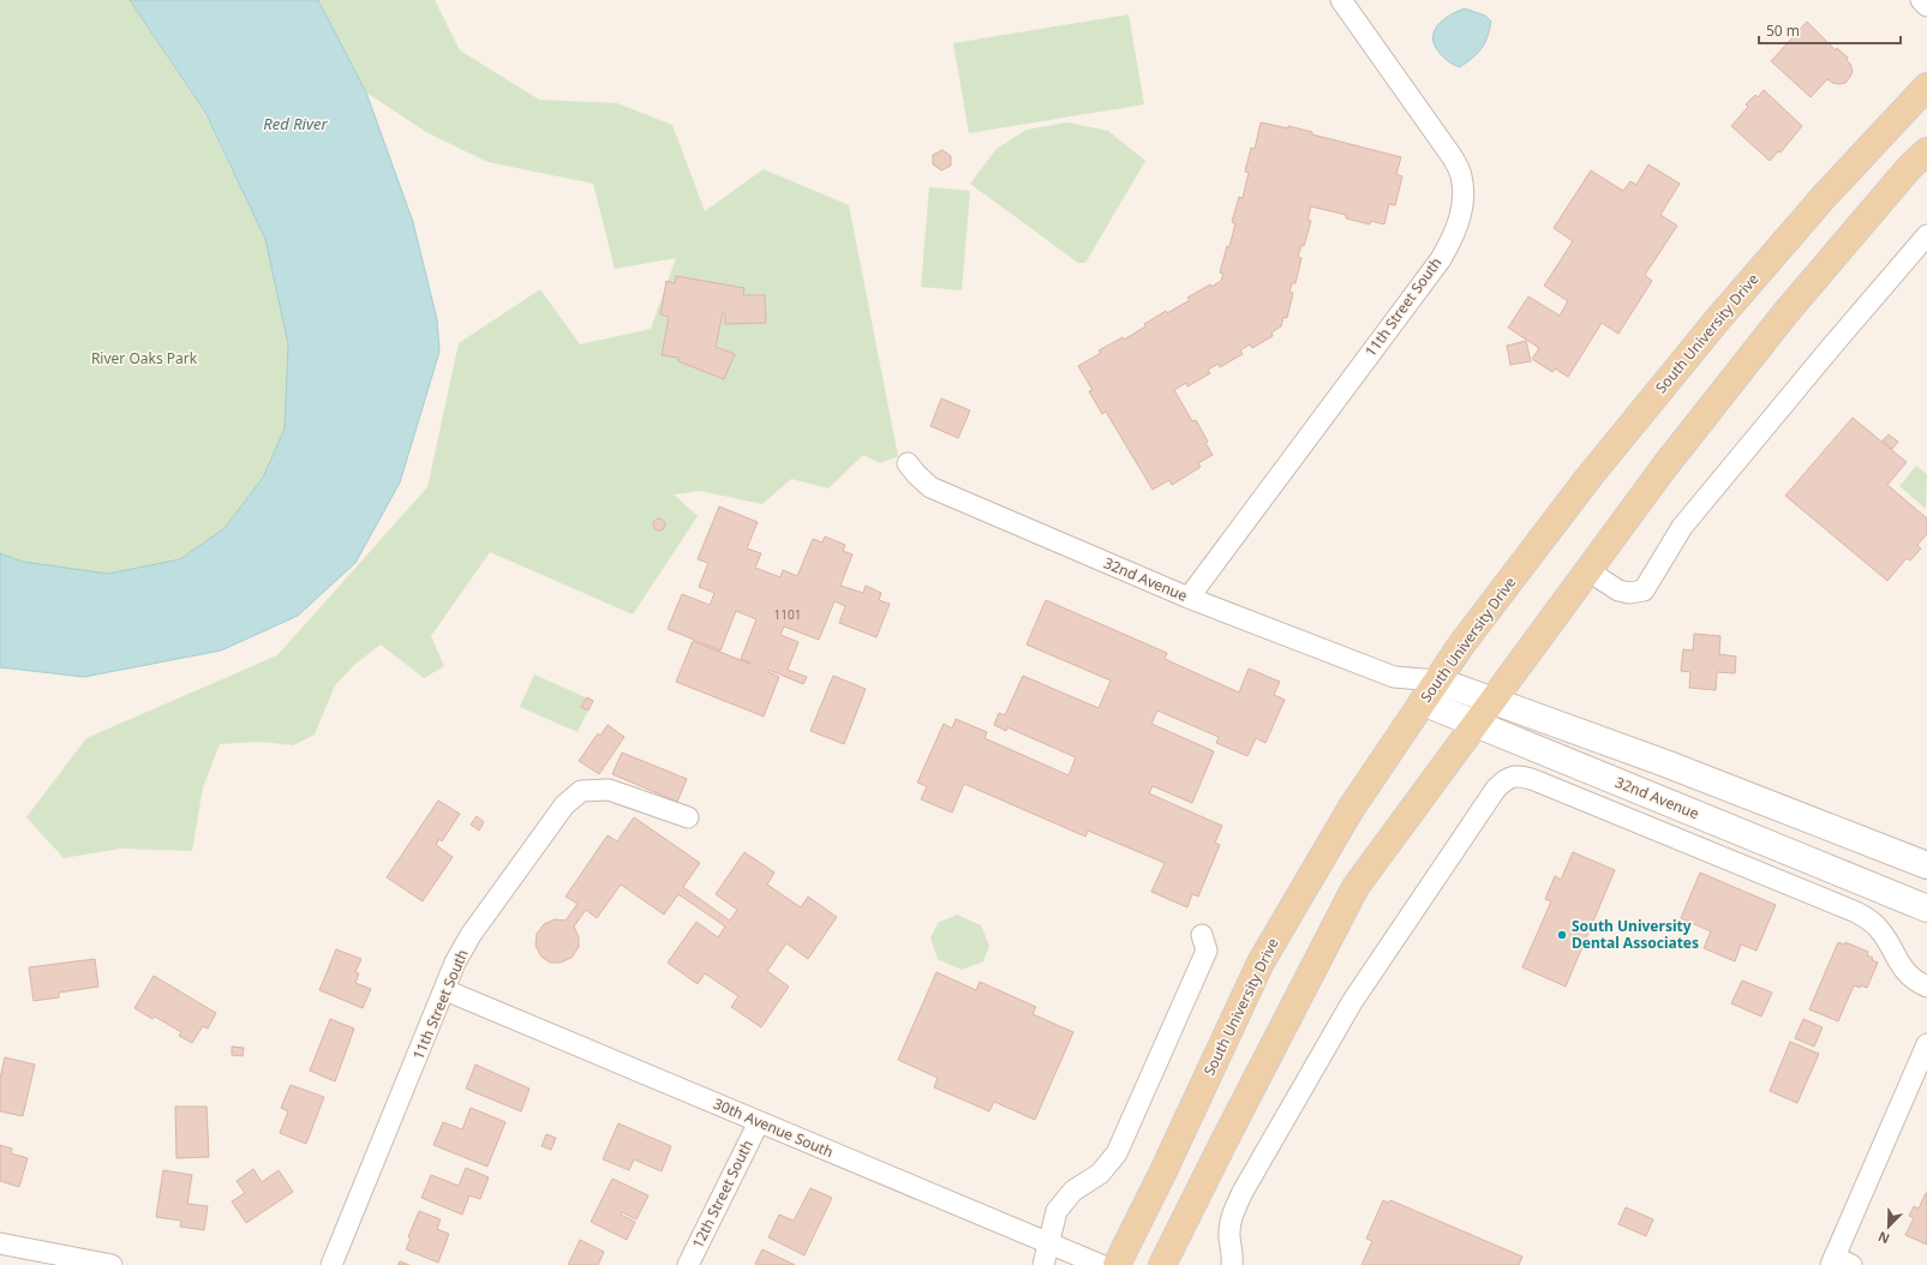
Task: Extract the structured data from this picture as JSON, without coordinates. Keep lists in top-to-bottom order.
{
  "streets": {
    "main road": ["South University Drive", "32nd Avenue"],
    "street": ["11th Street South", "30th Avenue South", "12th Street South"]
  },
  "crossings": [
    ["11th Street South", "32nd Avenue"],
    ["11th Street South", "30th Avenue South"],
    ["South University Drive", "32nd Avenue"],
    ["30th Avenue South", "12th Street South"]
  ],
  "water": ["Red River"],
  "parks": ["River Oaks Park"],
  "places": ["South University Dental Associates"],
  "house_numbers": ["1101"],
  "scale_bar": "50 m",
  "north": "bottom left"
}
